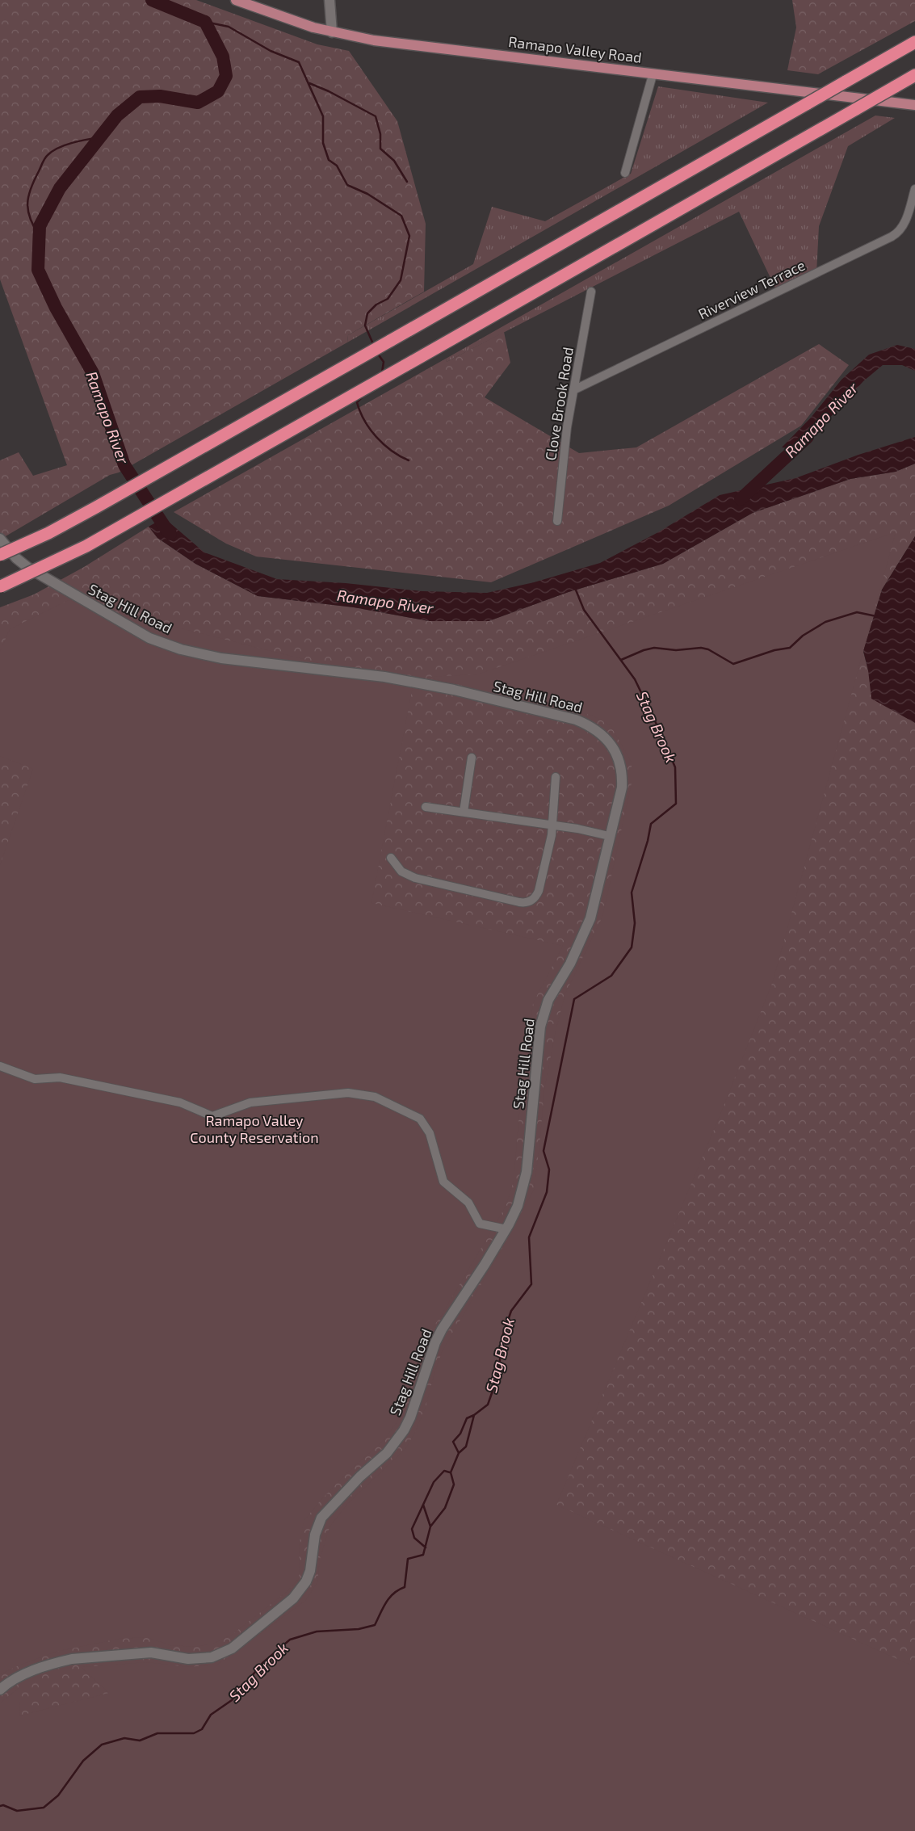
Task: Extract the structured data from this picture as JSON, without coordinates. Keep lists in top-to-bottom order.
{
  "streets": {
    "main road": ["Ramapo Valley Road"],
    "street": ["Riverview Terrace", "Clove Brook Road", "Stag Hill Road"]
  },
  "crossings": [
    ["Riverview Terrace", "Clove Brook Road"]
  ],
  "water": ["Ramapo River", "Stag Brook"],
  "parks": ["Ramapo Valley County Reservation"]
}
